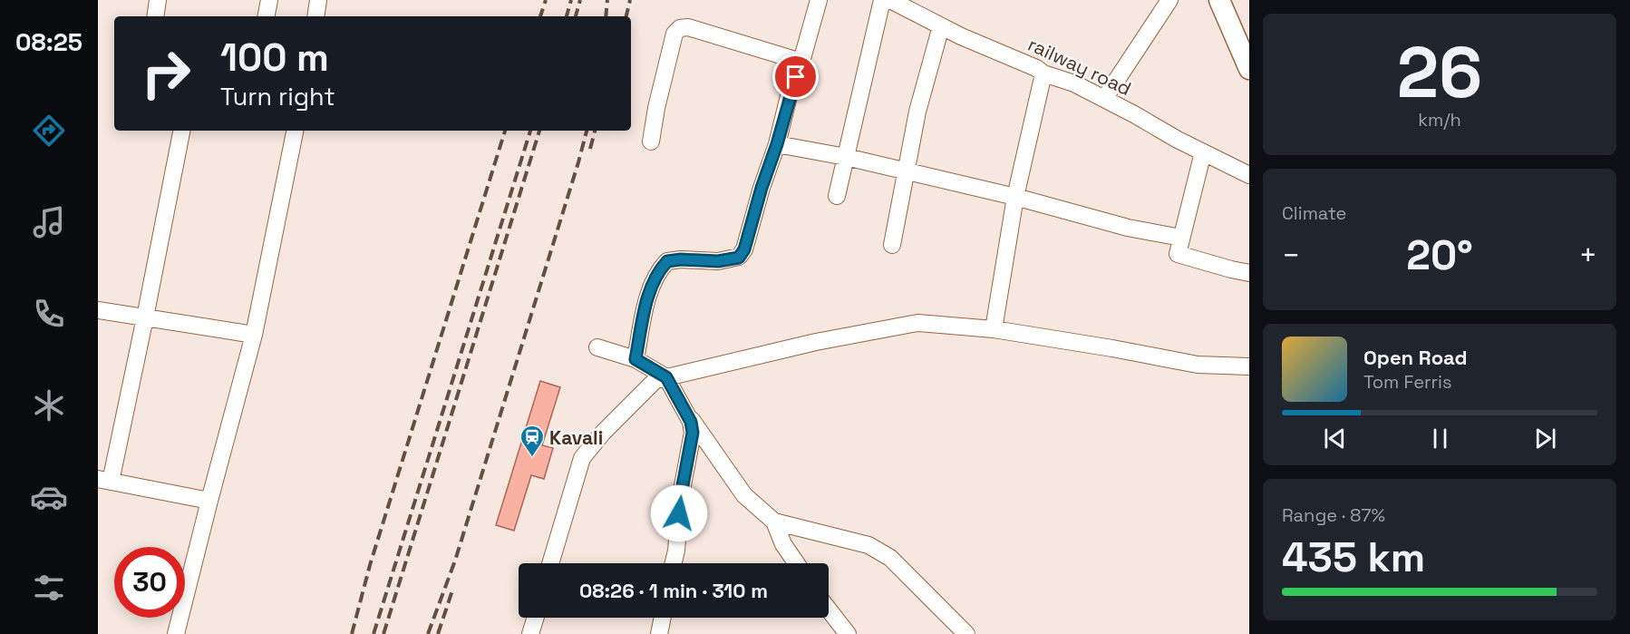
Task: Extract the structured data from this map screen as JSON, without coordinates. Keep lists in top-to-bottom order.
{
  "streets": {
    "street": ["railway road"]
  },
  "places": {
    "station": ["Kavali"]
  },
  "page": {
    "tabs": "08:25",
    "tile": [
      ["26", "km/h"],
      "Climate",
      ["Range · 87%", "435 km"]
    ],
    "turn": ["100 m", "Turn right"],
    "heat": ["−", "20°", "+"],
    "song": ["Open Road", "Tom Ferris"],
    "limit": "30",
    "trip": "08:26 · 1 min · 310 m"
  }
}
